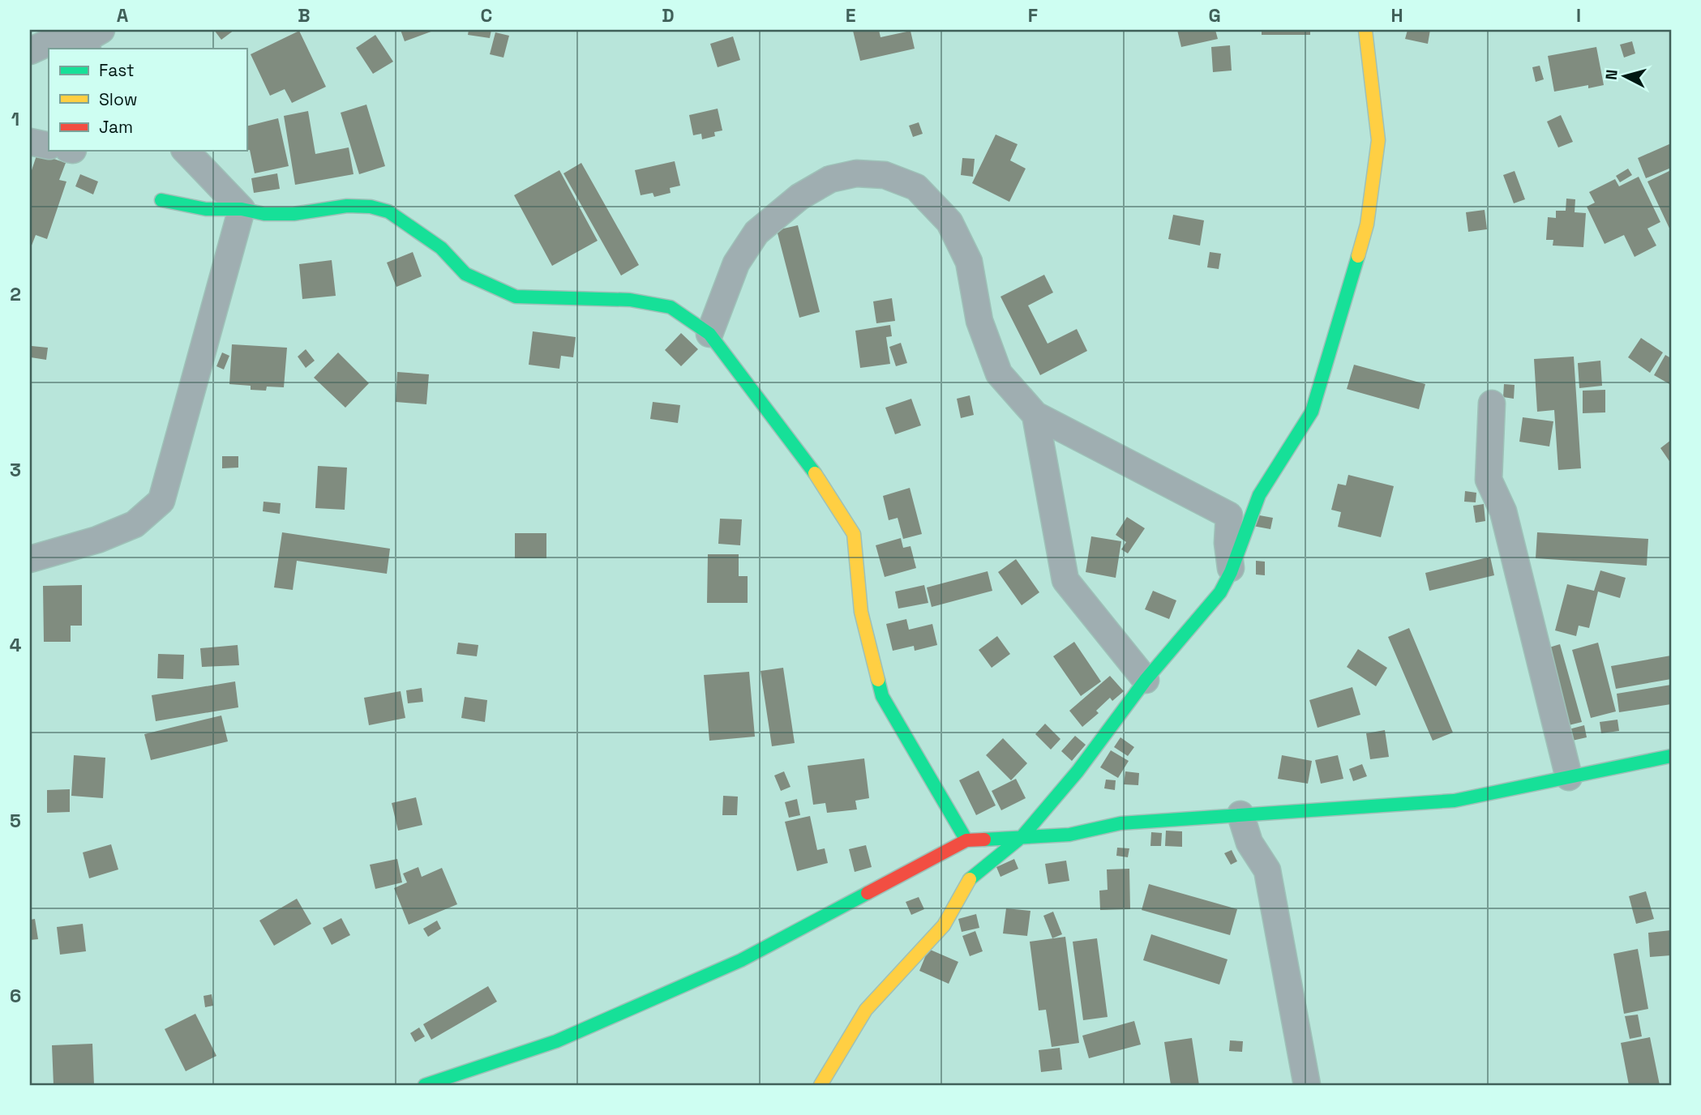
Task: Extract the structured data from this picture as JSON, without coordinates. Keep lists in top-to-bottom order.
{
  "legend": ["Fast", "Slow", "Jam"],
  "north": "left",
  "grid": {
    "columns": [
      "A",
      "B",
      "C",
      "D",
      "E",
      "F",
      "G",
      "H",
      "I"
    ],
    "rows": [
      "1",
      "2",
      "3",
      "4",
      "5",
      "6"
    ]
  }
}
